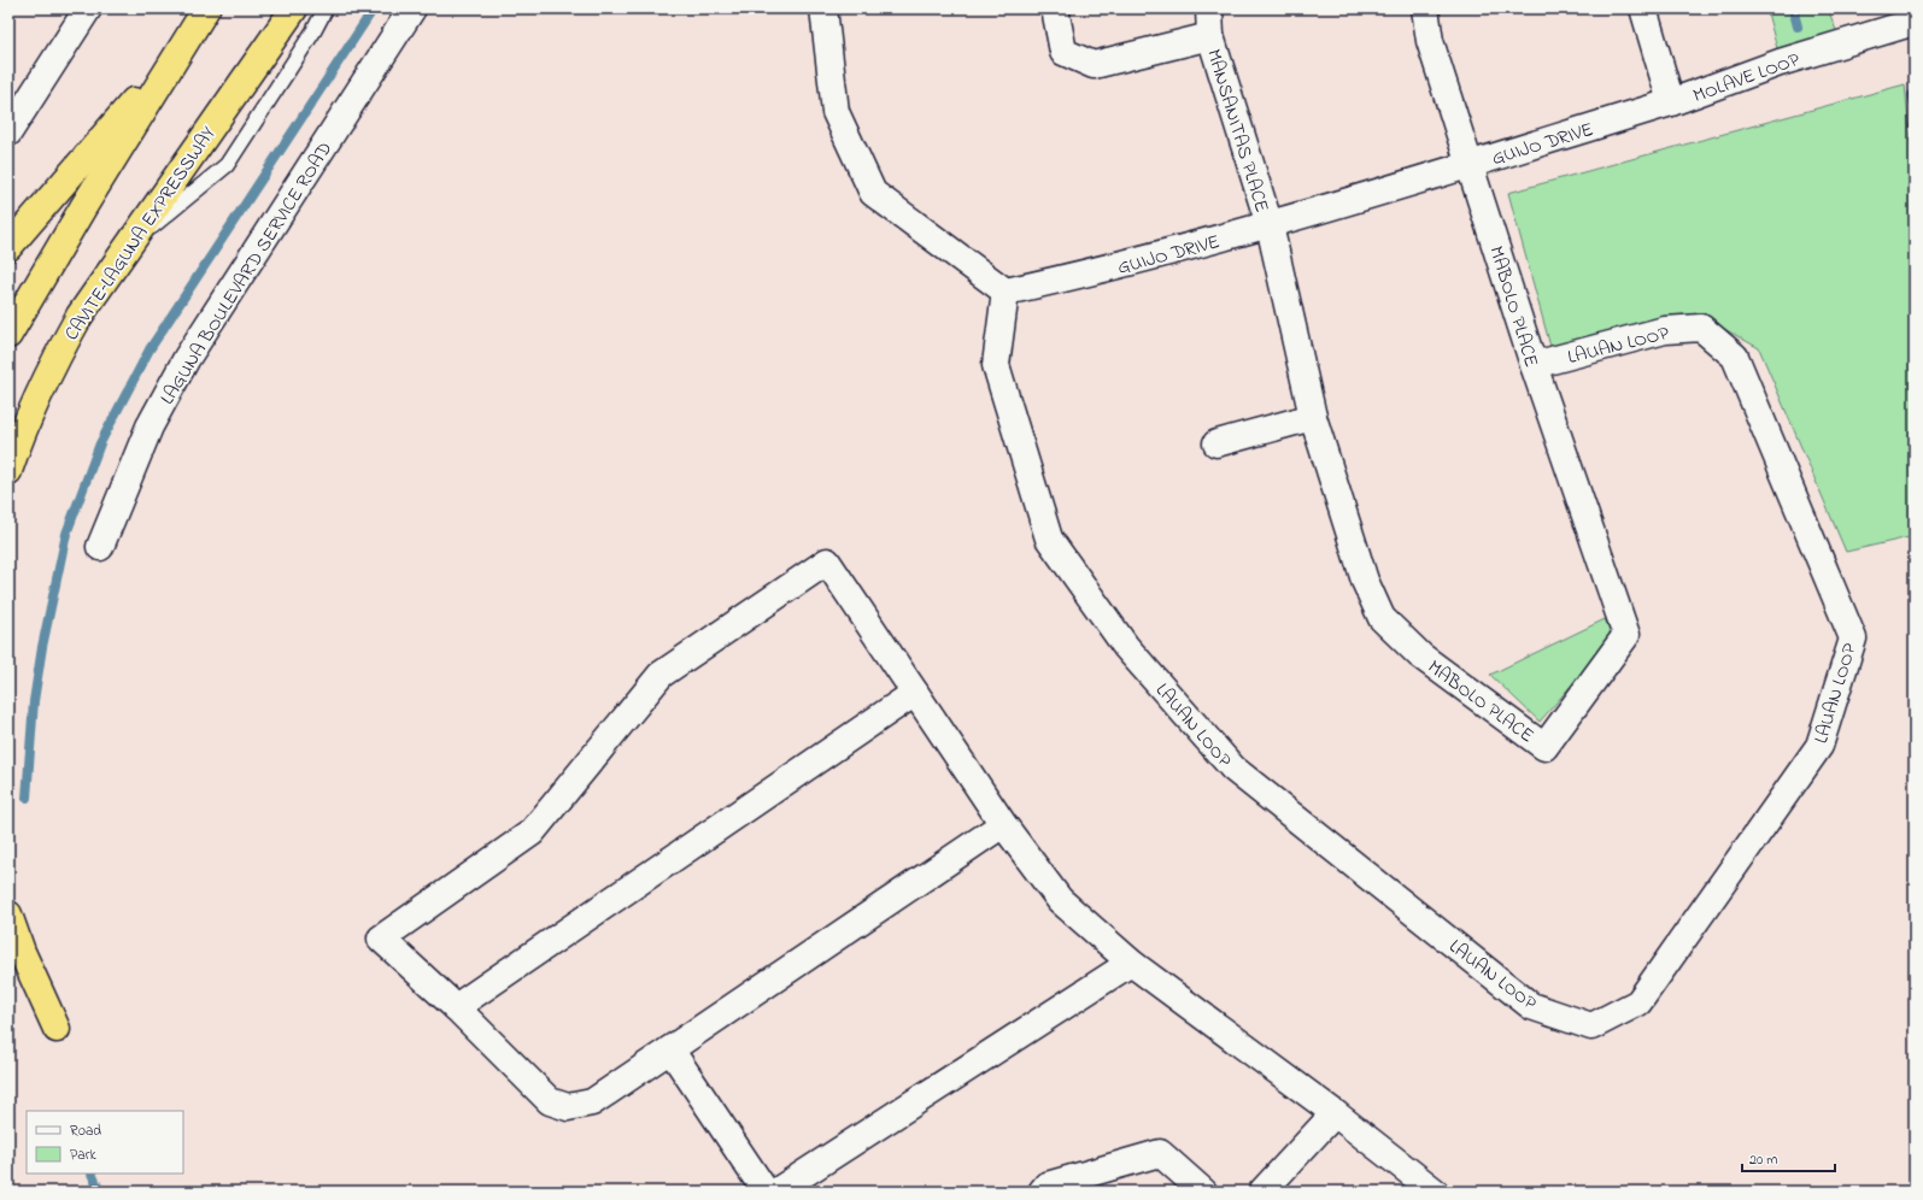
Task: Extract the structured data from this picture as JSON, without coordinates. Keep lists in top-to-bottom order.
{
  "streets": {
    "highway": ["CAVITE–LAGUNA EXPRESSWAY"],
    "street": [
      "MOLAVE LOOP",
      "MANSANITAS PLACE",
      "GUIJO DRIVE",
      "LAGUNA BOULEVARD SERVICE ROAD",
      "MABOLO PLACE",
      "LAUAN LOOP"
    ]
  },
  "crossings": [
    ["MOLAVE LOOP", "GUIJO DRIVE"],
    ["MANSANITAS PLACE", "GUIJO DRIVE"],
    ["MANSANITAS PLACE", "MABOLO PLACE"],
    ["GUIJO DRIVE", "MABOLO PLACE"],
    ["GUIJO DRIVE", "LAUAN LOOP"],
    ["MABOLO PLACE", "LAUAN LOOP"]
  ],
  "legend": ["Road", "Park"],
  "scale_bar": "20 m"
}
